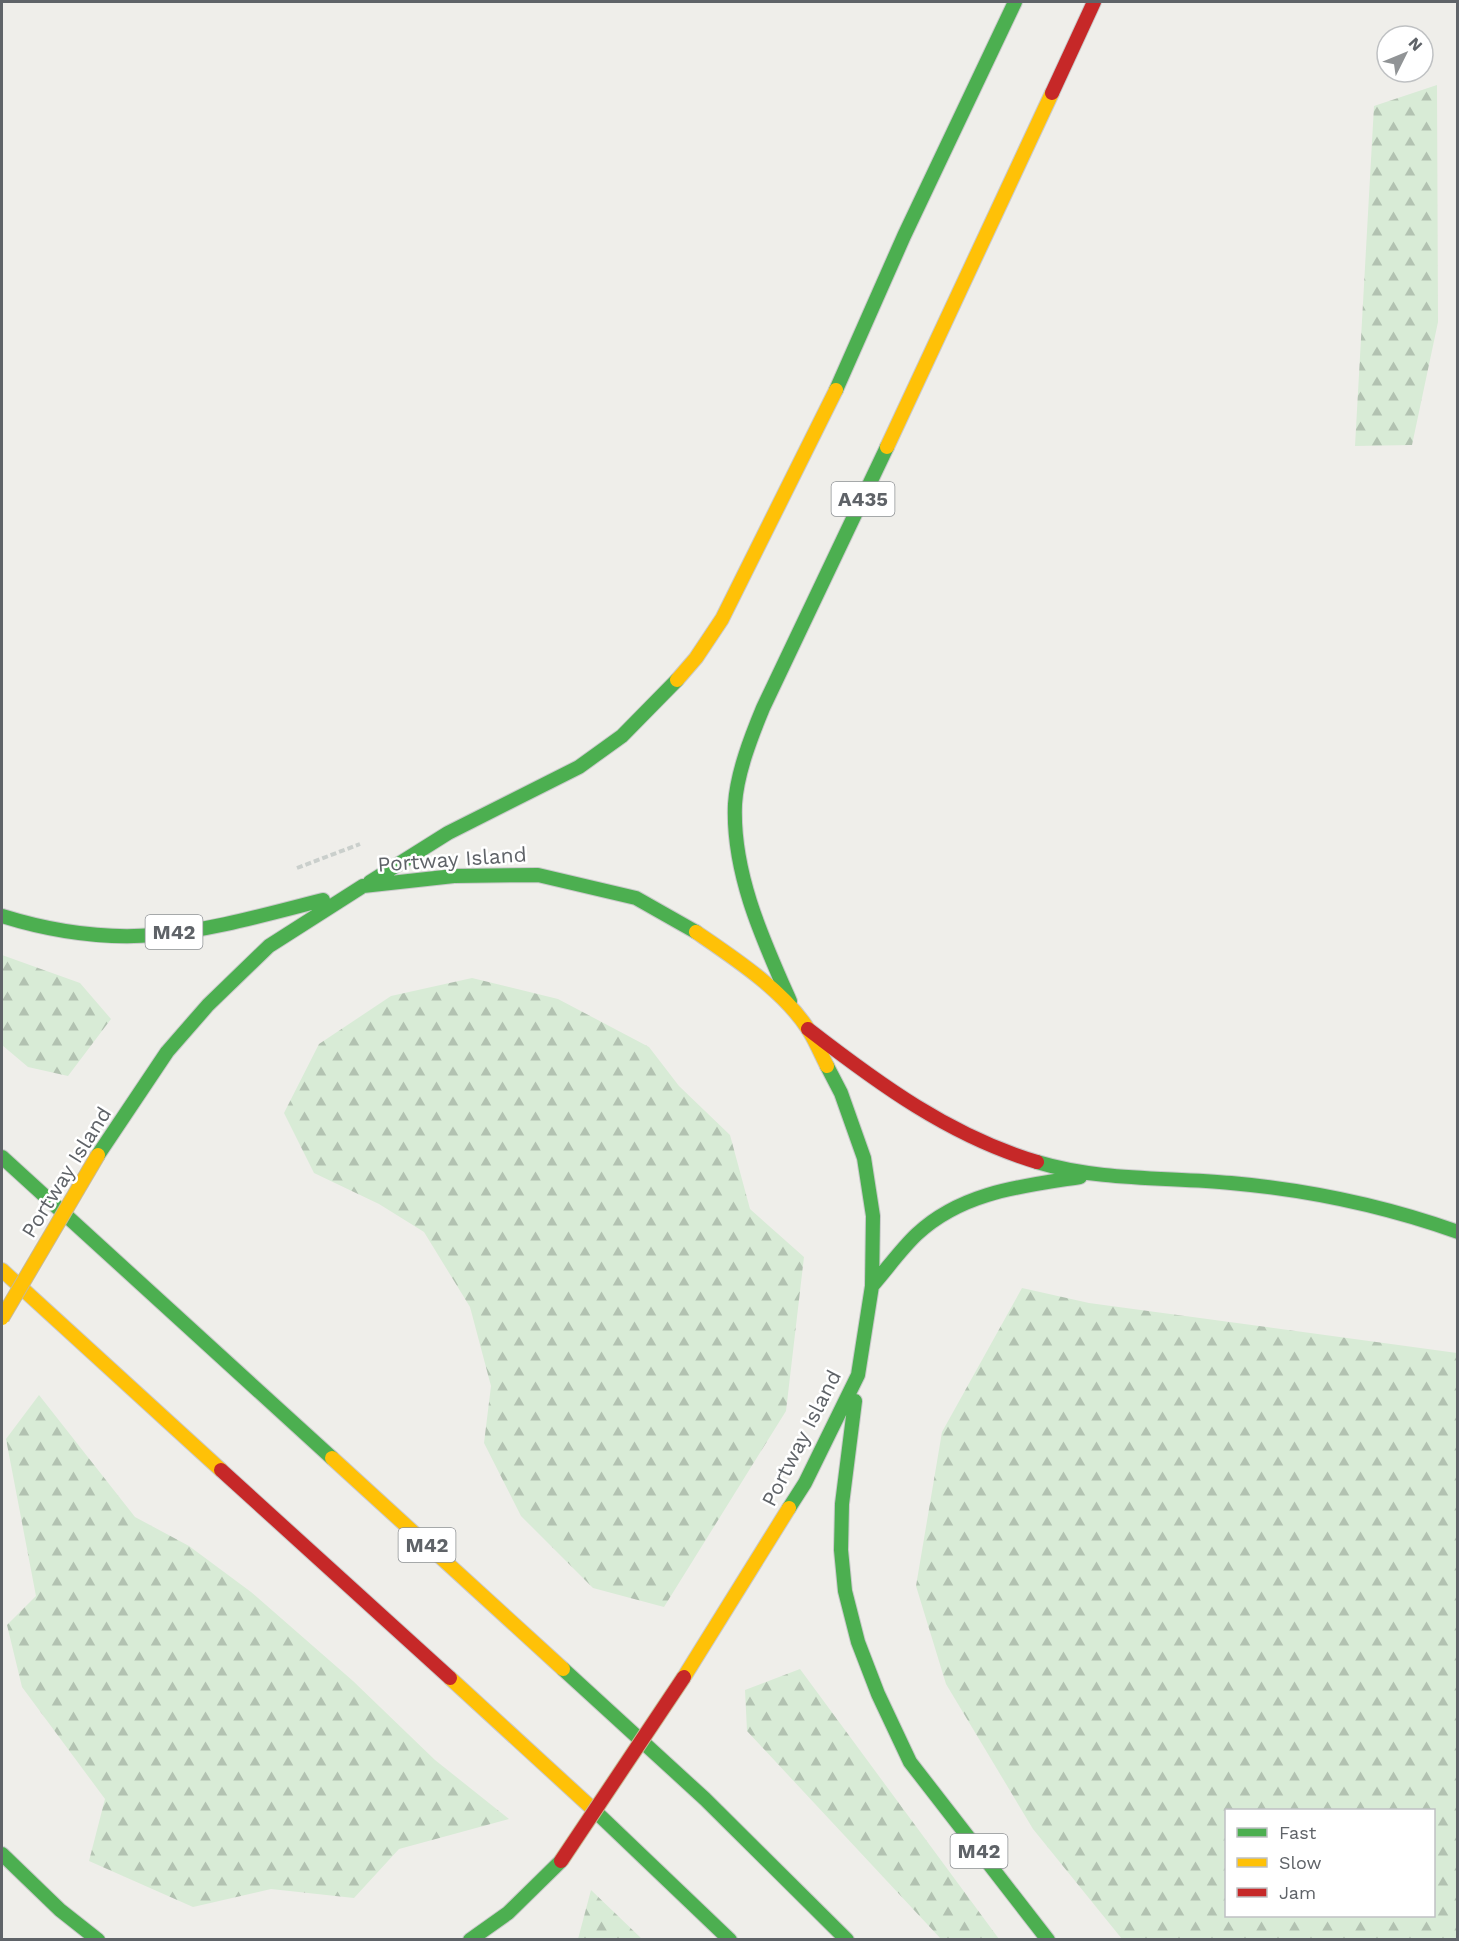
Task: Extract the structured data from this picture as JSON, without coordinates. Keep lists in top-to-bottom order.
{
  "streets": {
    "main road": ["A435", "Portway Island", "M42"]
  },
  "crossings": [
    ["A435", "Portway Island"],
    ["Portway Island", "M42"]
  ],
  "legend": ["Fast", "Slow", "Jam"],
  "north": "top right"
}
